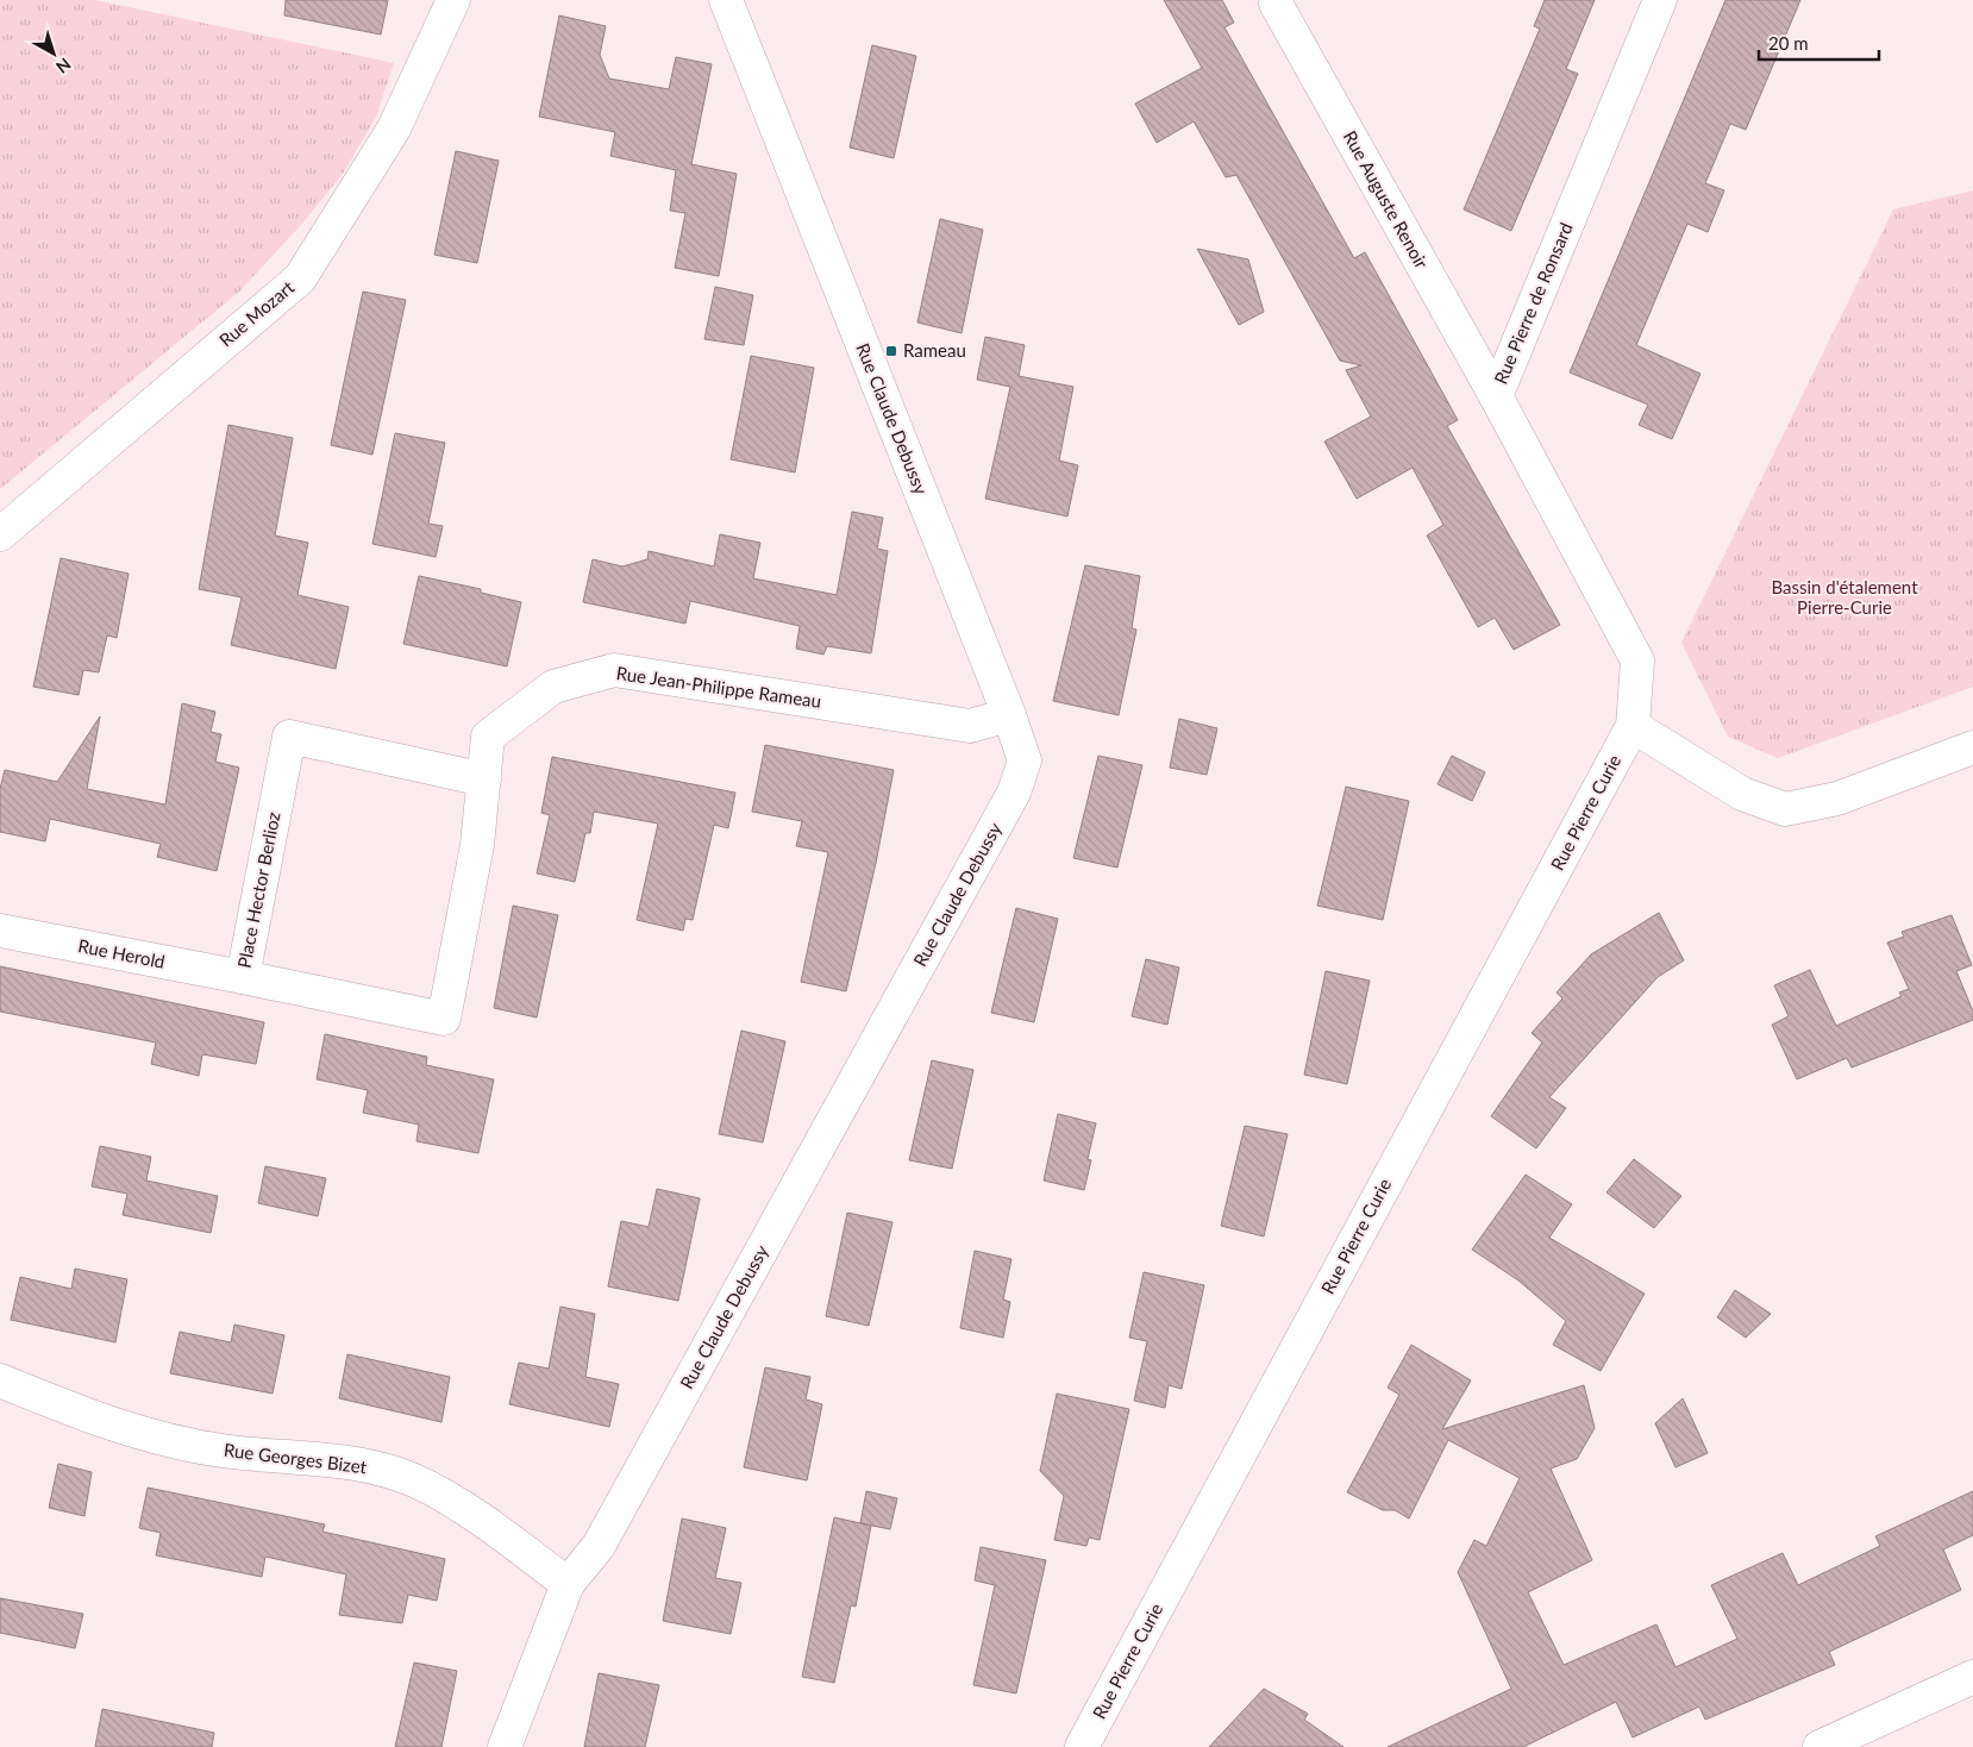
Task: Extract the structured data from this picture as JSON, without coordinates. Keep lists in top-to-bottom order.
{
  "streets": {
    "street": [
      "Rue Auguste Renoir",
      "Rue Pierre de Ronsard",
      "Rue Mozart",
      "Rue Claude Debussy",
      "Rue Jean-Philippe Rameau",
      "Rue Pierre Curie",
      "Place Hector Berlioz",
      "Rue Herold",
      "Rue Georges Bizet"
    ]
  },
  "crossings": [
    ["Rue Auguste Renoir", "Rue Pierre de Ronsard"],
    ["Rue Pierre de Ronsard", "Rue Pierre Curie"],
    ["Rue Claude Debussy", "Rue Jean-Philippe Rameau"],
    ["Rue Claude Debussy", "Rue Georges Bizet"],
    ["Rue Jean-Philippe Rameau", "Place Hector Berlioz"],
    ["Place Hector Berlioz", "Rue Herold"]
  ],
  "parks": ["Bassin d'étalement Pierre-Curie"],
  "places": {
    "transit": ["Rameau"]
  },
  "scale_bar": "20 m",
  "north": "bottom right"
}
